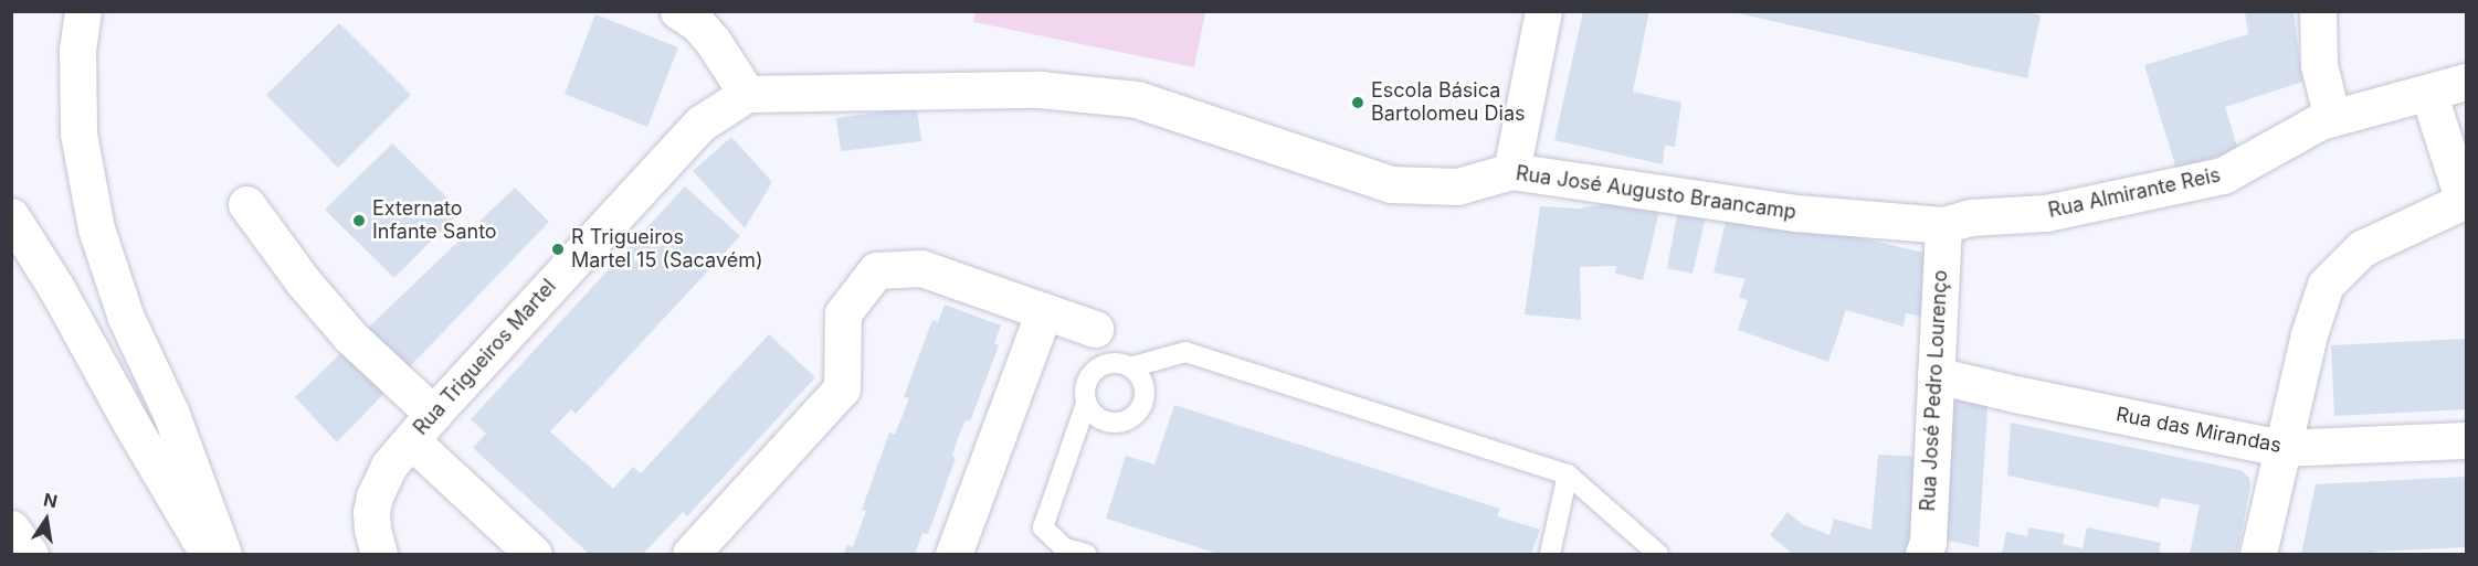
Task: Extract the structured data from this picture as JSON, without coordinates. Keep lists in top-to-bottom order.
{
  "streets": {
    "main road": [
      "Rua José Augusto Braancamp",
      "Rua Almirante Reis",
      "Rua Trigueiros Martel",
      "Rua José Pedro Lourenço",
      "Rua das Mirandas"
    ]
  },
  "crossings": [
    ["Rua José Augusto Braancamp", "Rua Almirante Reis"],
    ["Rua José Augusto Braancamp", "Rua Trigueiros Martel"],
    ["Rua José Augusto Braancamp", "Rua José Pedro Lourenço"],
    ["Rua Almirante Reis", "Rua José Pedro Lourenço"],
    ["Rua José Pedro Lourenço", "Rua das Mirandas"]
  ],
  "places": ["Escola Básica Bartolomeu Dias", "Externato Infante Santo", "R Trigueiros Martel 15 (Sacavém)"],
  "north": "top"
}
